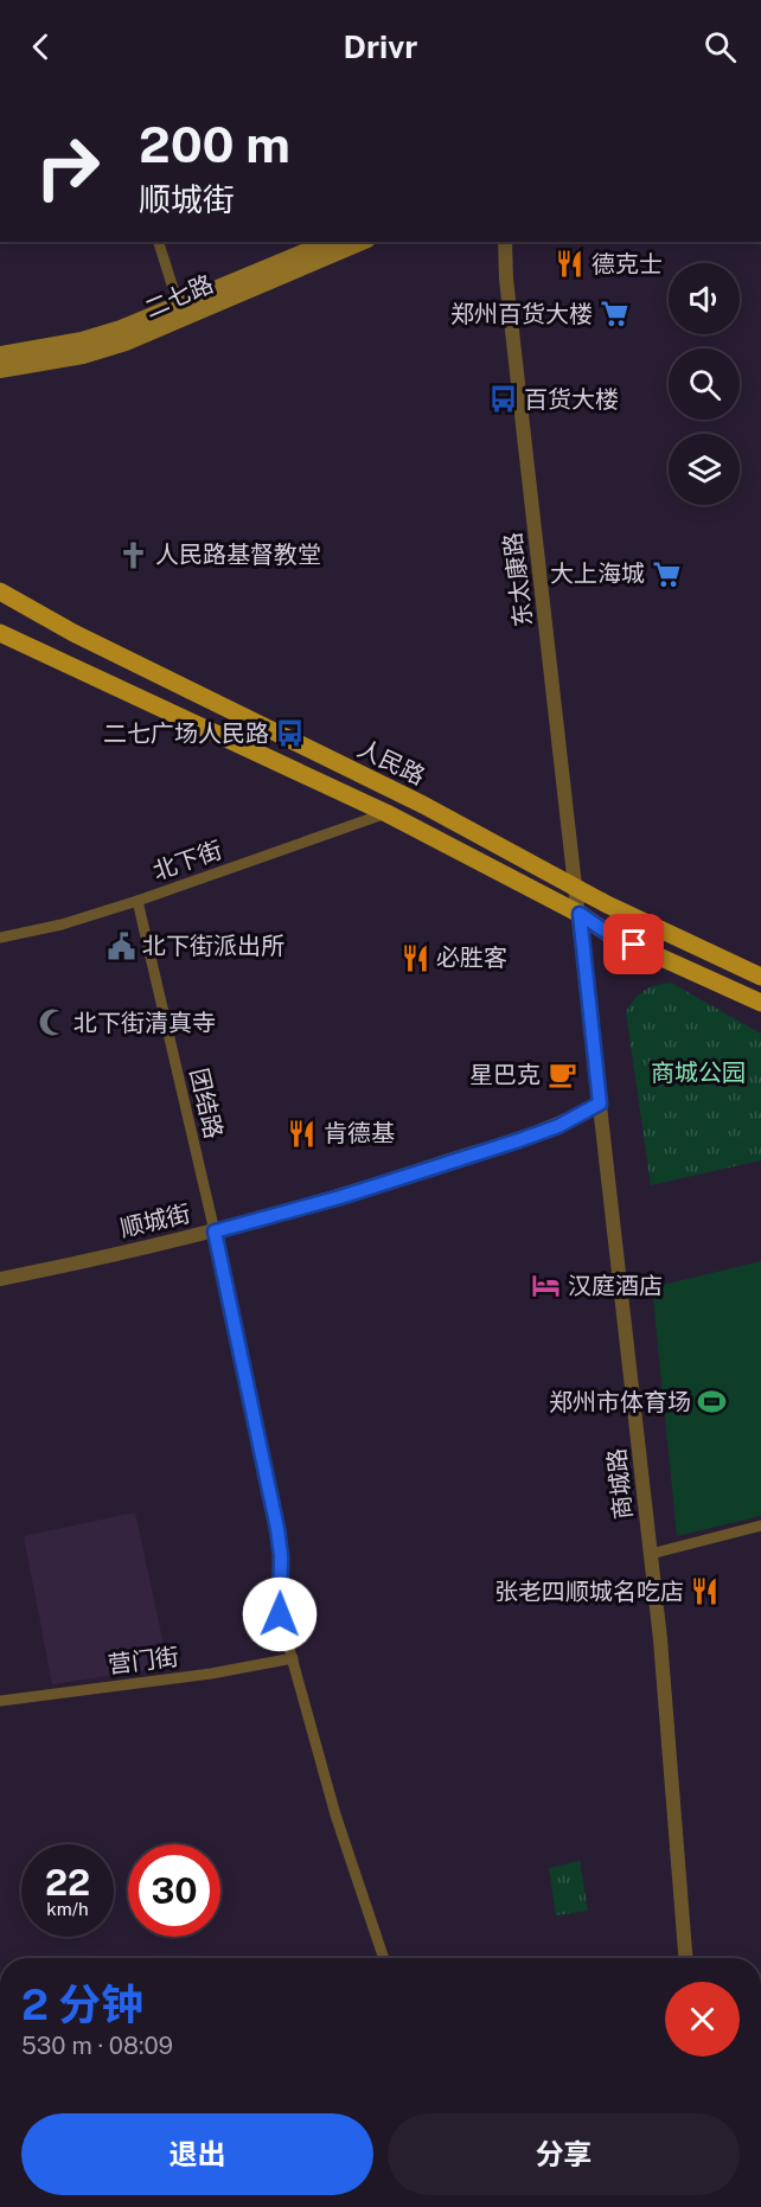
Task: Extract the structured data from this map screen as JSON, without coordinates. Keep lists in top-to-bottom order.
{
  "streets": {
    "main road": ["二七路", "人民路"],
    "street": [
      "东太康路",
      "北下街",
      "团结路",
      "顺城街",
      "商城路",
      "营门街"
    ]
  },
  "crossings": [
    ["东太康路", "人民路"],
    ["东太康路", "商城路"],
    ["人民路", "北下街"],
    ["人民路", "商城路"],
    ["北下街", "团结路"],
    ["团结路", "顺城街"],
    ["团结路", "营门街"],
    ["顺城街", "商城路"]
  ],
  "parks": ["商城公园"],
  "places": {
    "restaurant": [
      "德克士",
      "必胜客",
      "肯德基",
      "张老四顺城名吃店"
    ],
    "supermarket": ["郑州百货大楼", "大上海城"],
    "bus stop": ["百货大楼", "二七广场人民路"],
    "church": ["人民路基督教堂"],
    "public building": ["北下街派出所"],
    "mosque": ["北下街清真寺"],
    "cafe": ["星巴克"],
    "hotel": ["汉庭酒店"],
    "sports": ["郑州市体育场"]
  },
  "page": {
    "header": "Drivr",
    "turn": ["200 m", "顺城街"],
    "speed": "22 km/h",
    "limit": "30",
    "heading": ["2 分钟", "530 m · 08:09"],
    "buttons": ["退出", "分享"]
  }
}
